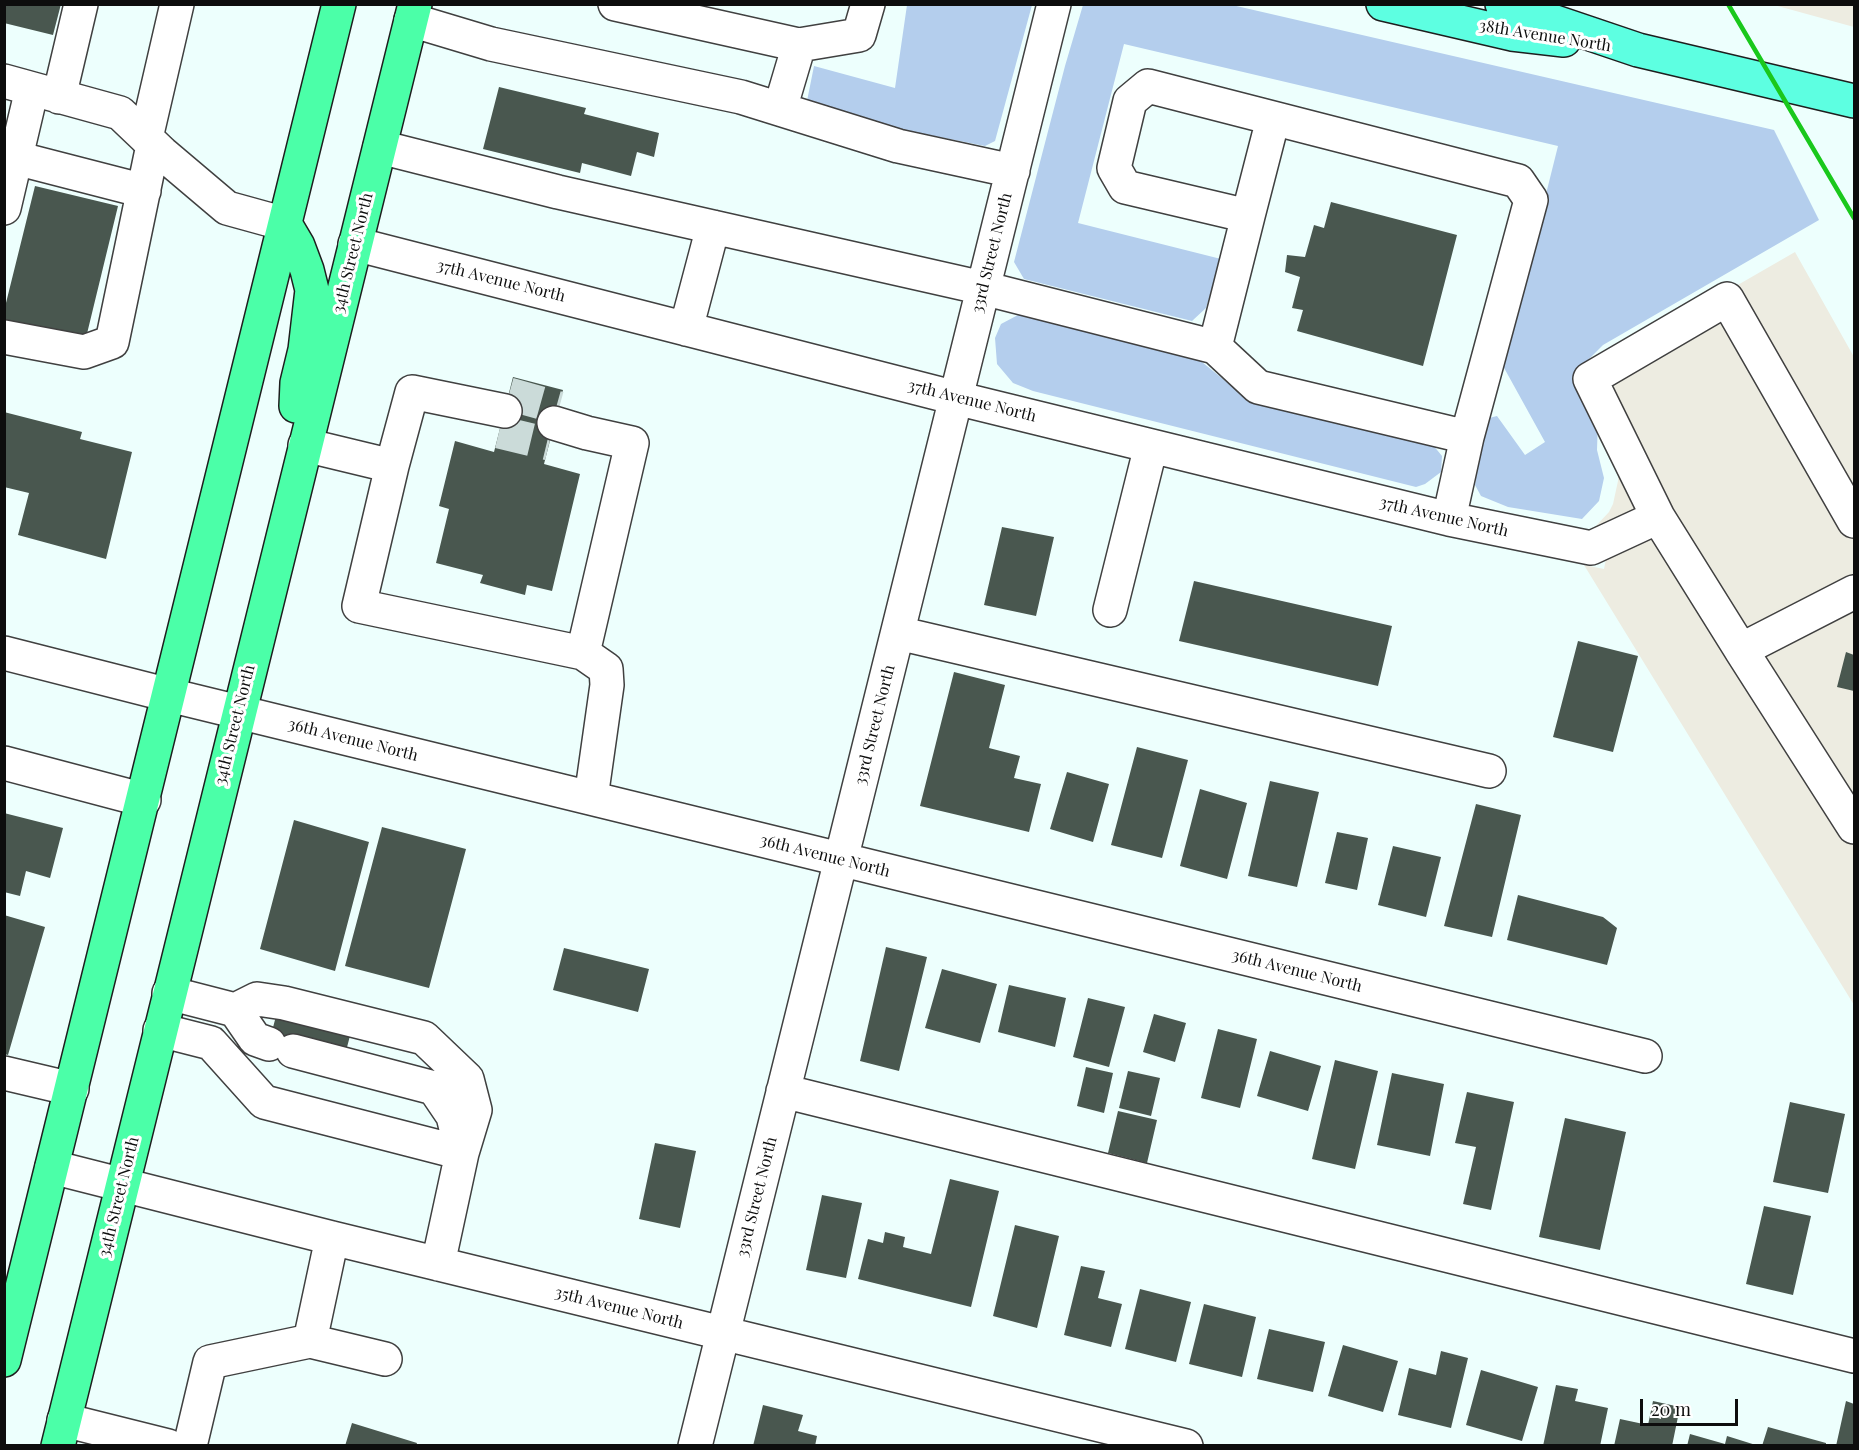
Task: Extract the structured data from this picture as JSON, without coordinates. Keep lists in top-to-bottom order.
{
  "streets": {
    "highway": ["34th Street North"],
    "main road": ["38th Avenue North"],
    "street": [
      "33rd Street North",
      "37th Avenue North",
      "36th Avenue North",
      "35th Avenue North"
    ]
  },
  "crossings": [
    ["34th Street North", "37th Avenue North"],
    ["34th Street North", "36th Avenue North"],
    ["34th Street North", "35th Avenue North"],
    ["33rd Street North", "37th Avenue North"],
    ["33rd Street North", "36th Avenue North"],
    ["33rd Street North", "35th Avenue North"]
  ],
  "scale_bar": "20 m"
}
